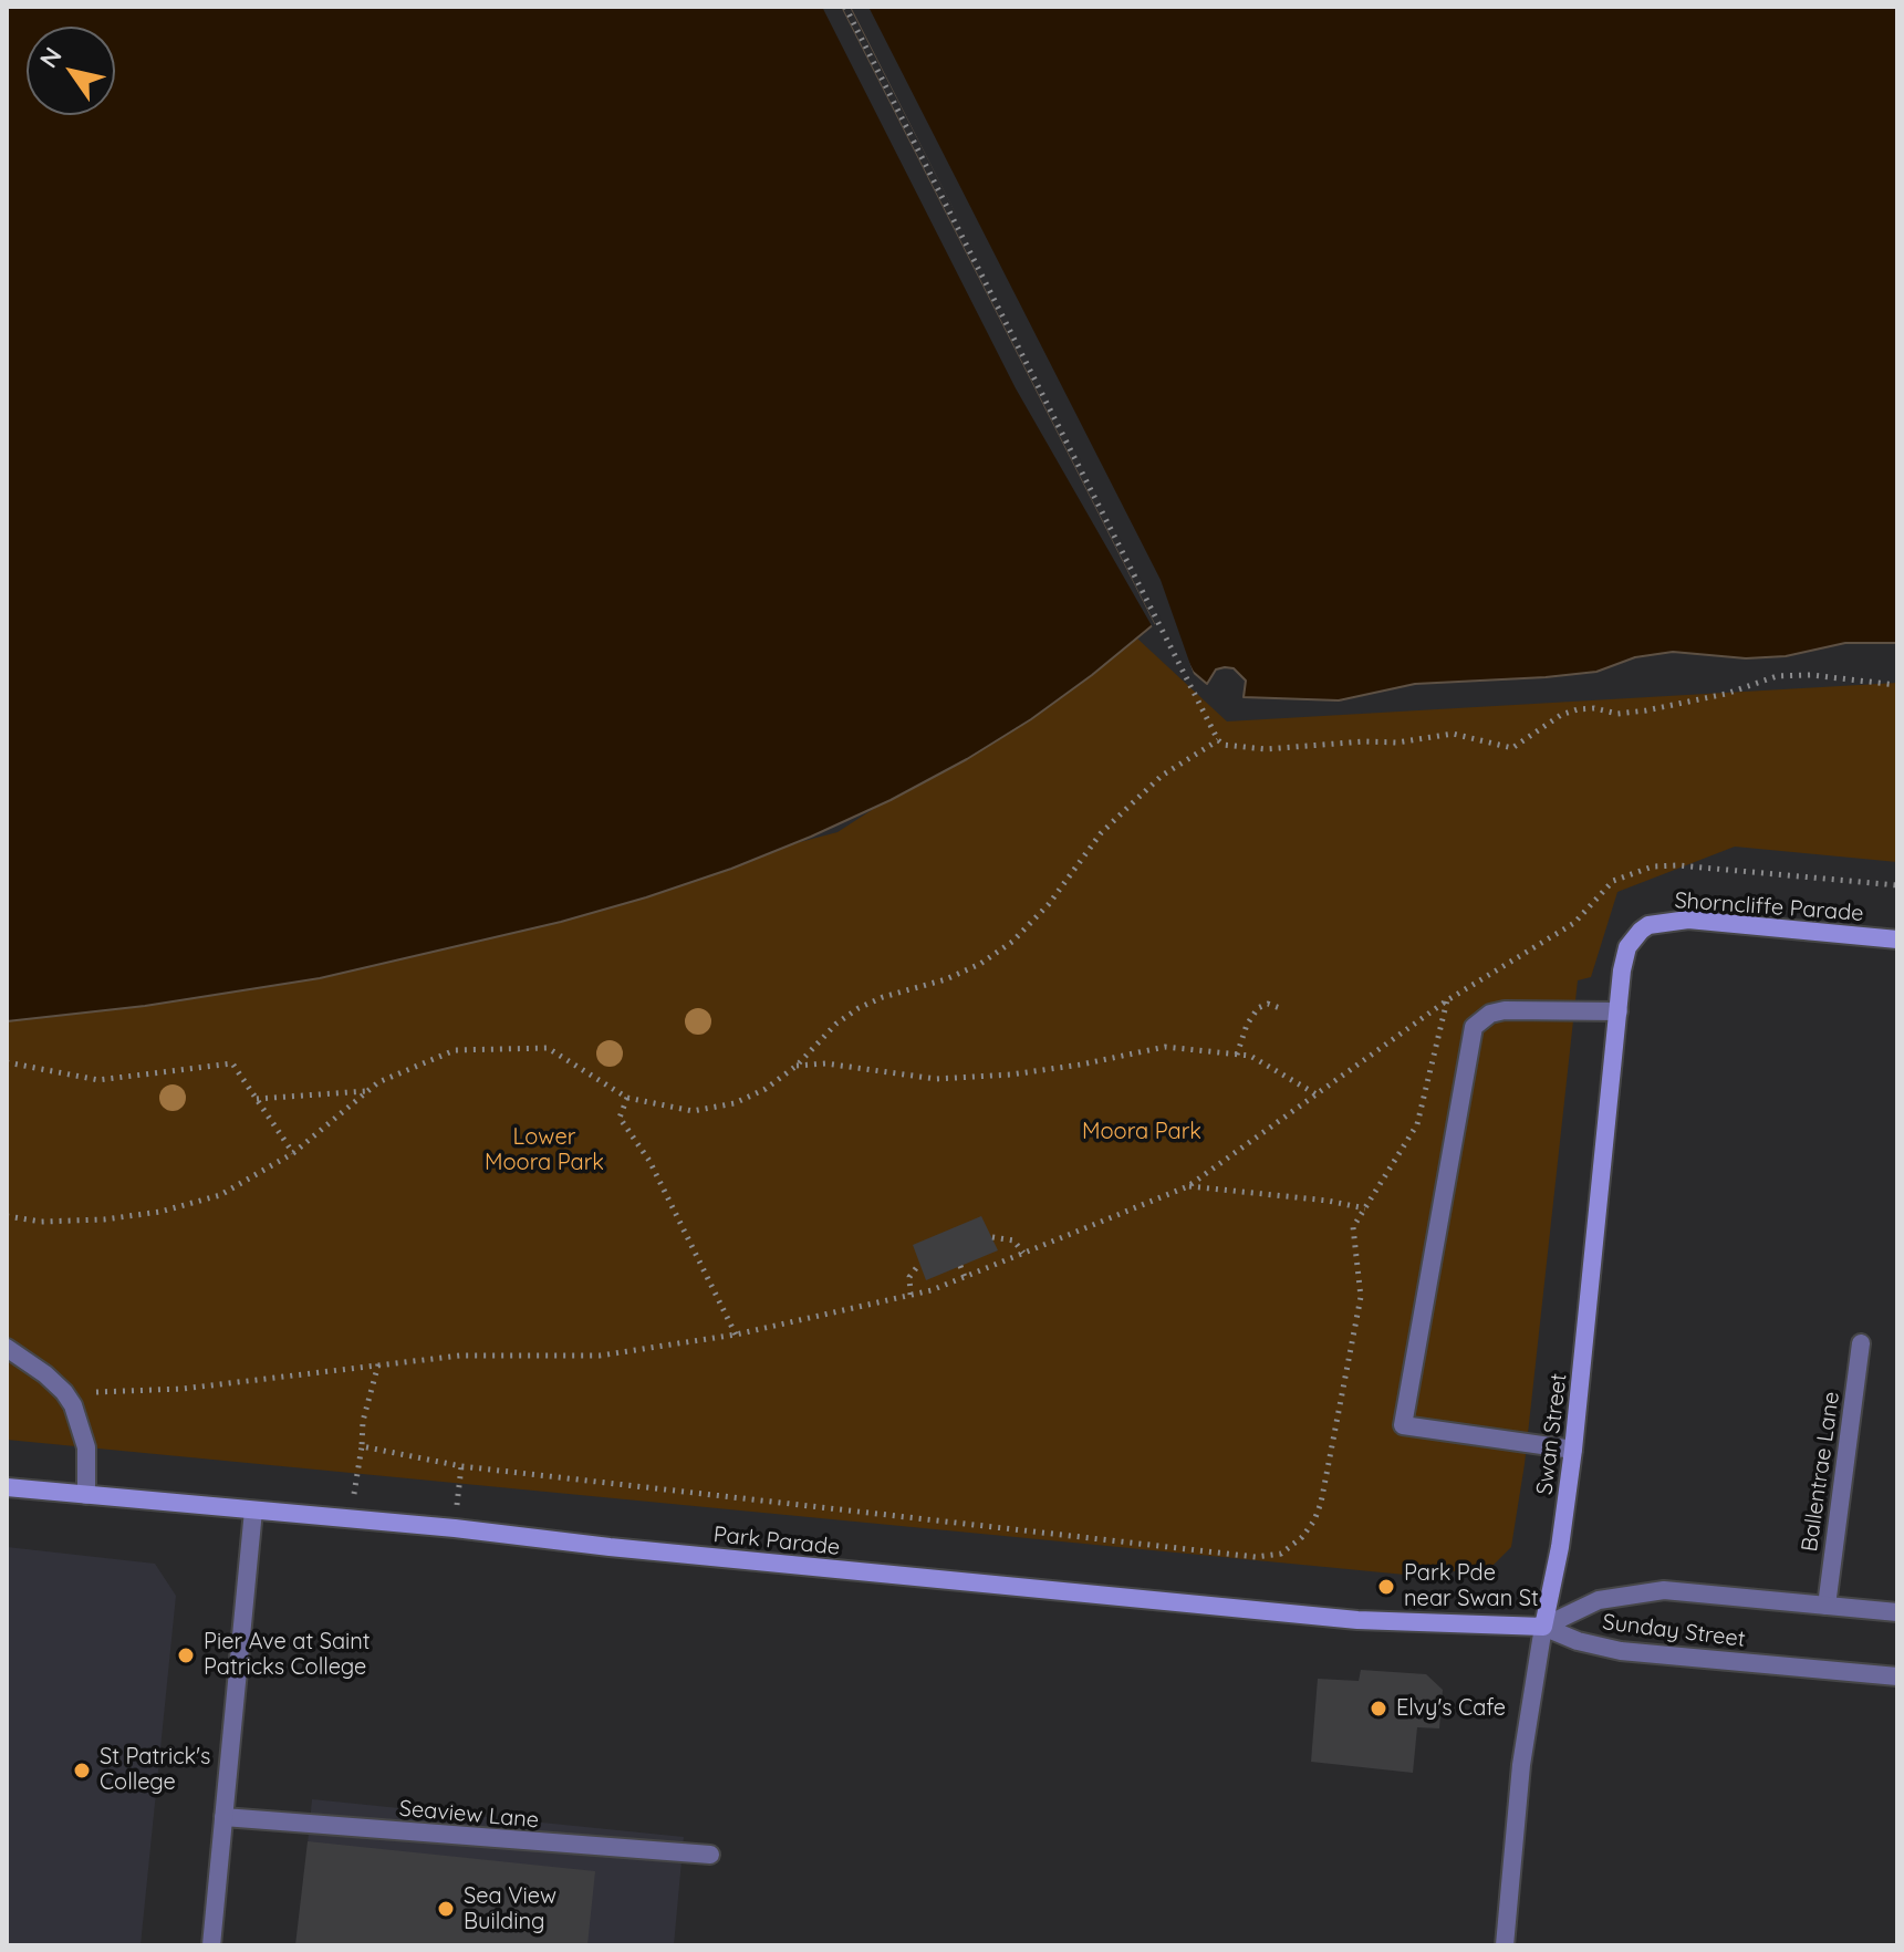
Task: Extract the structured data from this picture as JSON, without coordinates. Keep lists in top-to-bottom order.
{
  "streets": {
    "street": [
      "Shorncliffe Parade",
      "Swan Street",
      "Ballentrae Lane",
      "Park Parade",
      "Sunday Street",
      "Seaview Lane"
    ]
  },
  "crossings": [
    ["Shorncliffe Parade", "Swan Street"],
    ["Swan Street", "Park Parade"],
    ["Swan Street", "Sunday Street"],
    ["Ballentrae Lane", "Sunday Street"],
    ["Park Parade", "Sunday Street"]
  ],
  "parks": ["Moora Park", "Lower Moora Park"],
  "places": [
    "Park Pde near Swan St",
    "Pier Ave at Saint Patricks College",
    "Elvy's Cafe",
    "St Patrick's College",
    "Sea View Building"
  ],
  "north": "top left"
}
